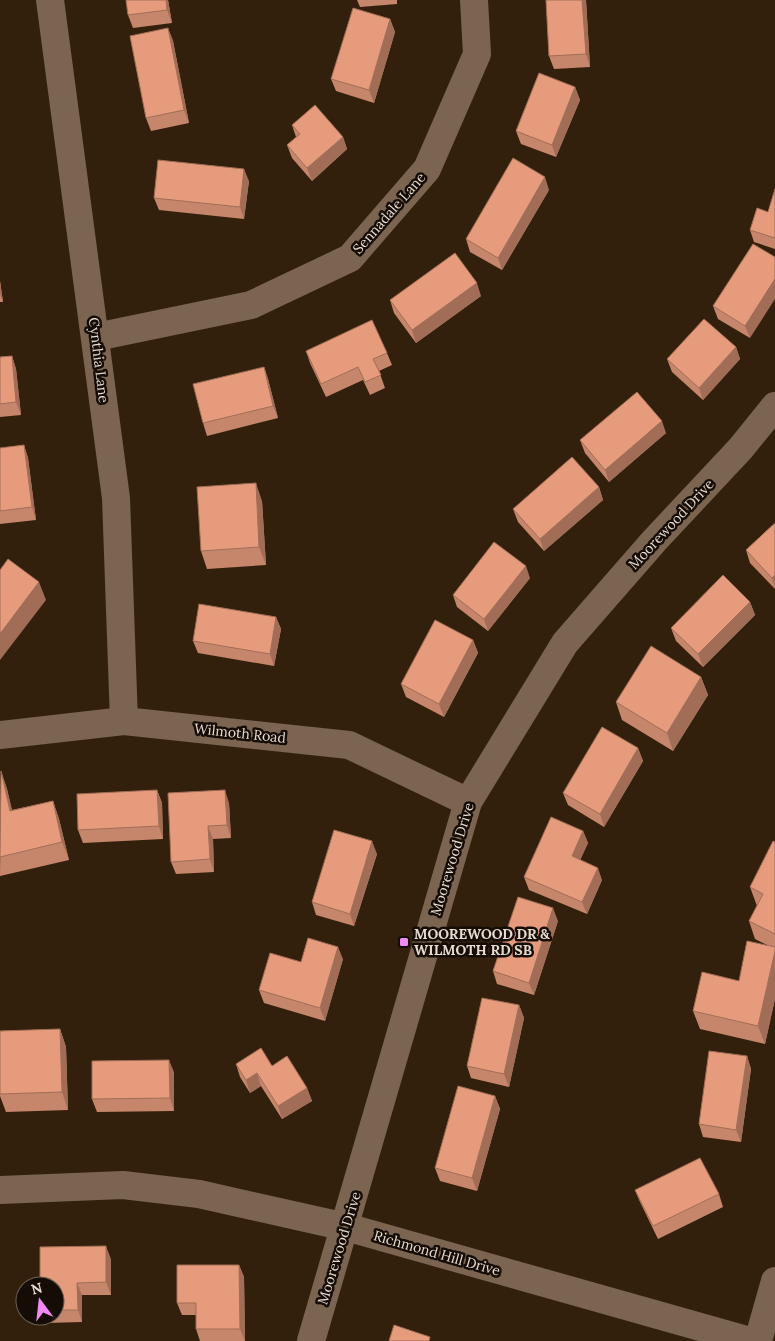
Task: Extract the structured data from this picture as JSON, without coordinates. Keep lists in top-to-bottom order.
{
  "streets": {
    "street": [
      "Sennadale Lane",
      "Cynthia Lane",
      "Moorewood Drive",
      "Wilmoth Road",
      "Richmond Hill Drive"
    ]
  },
  "crossings": [
    ["Sennadale Lane", "Cynthia Lane"],
    ["Cynthia Lane", "Wilmoth Road"],
    ["Moorewood Drive", "Wilmoth Road"],
    ["Moorewood Drive", "Richmond Hill Drive"]
  ],
  "places": {
    "transit": ["MOOREWOOD DR & WILMOTH RD SB"]
  },
  "north": "top"
}
